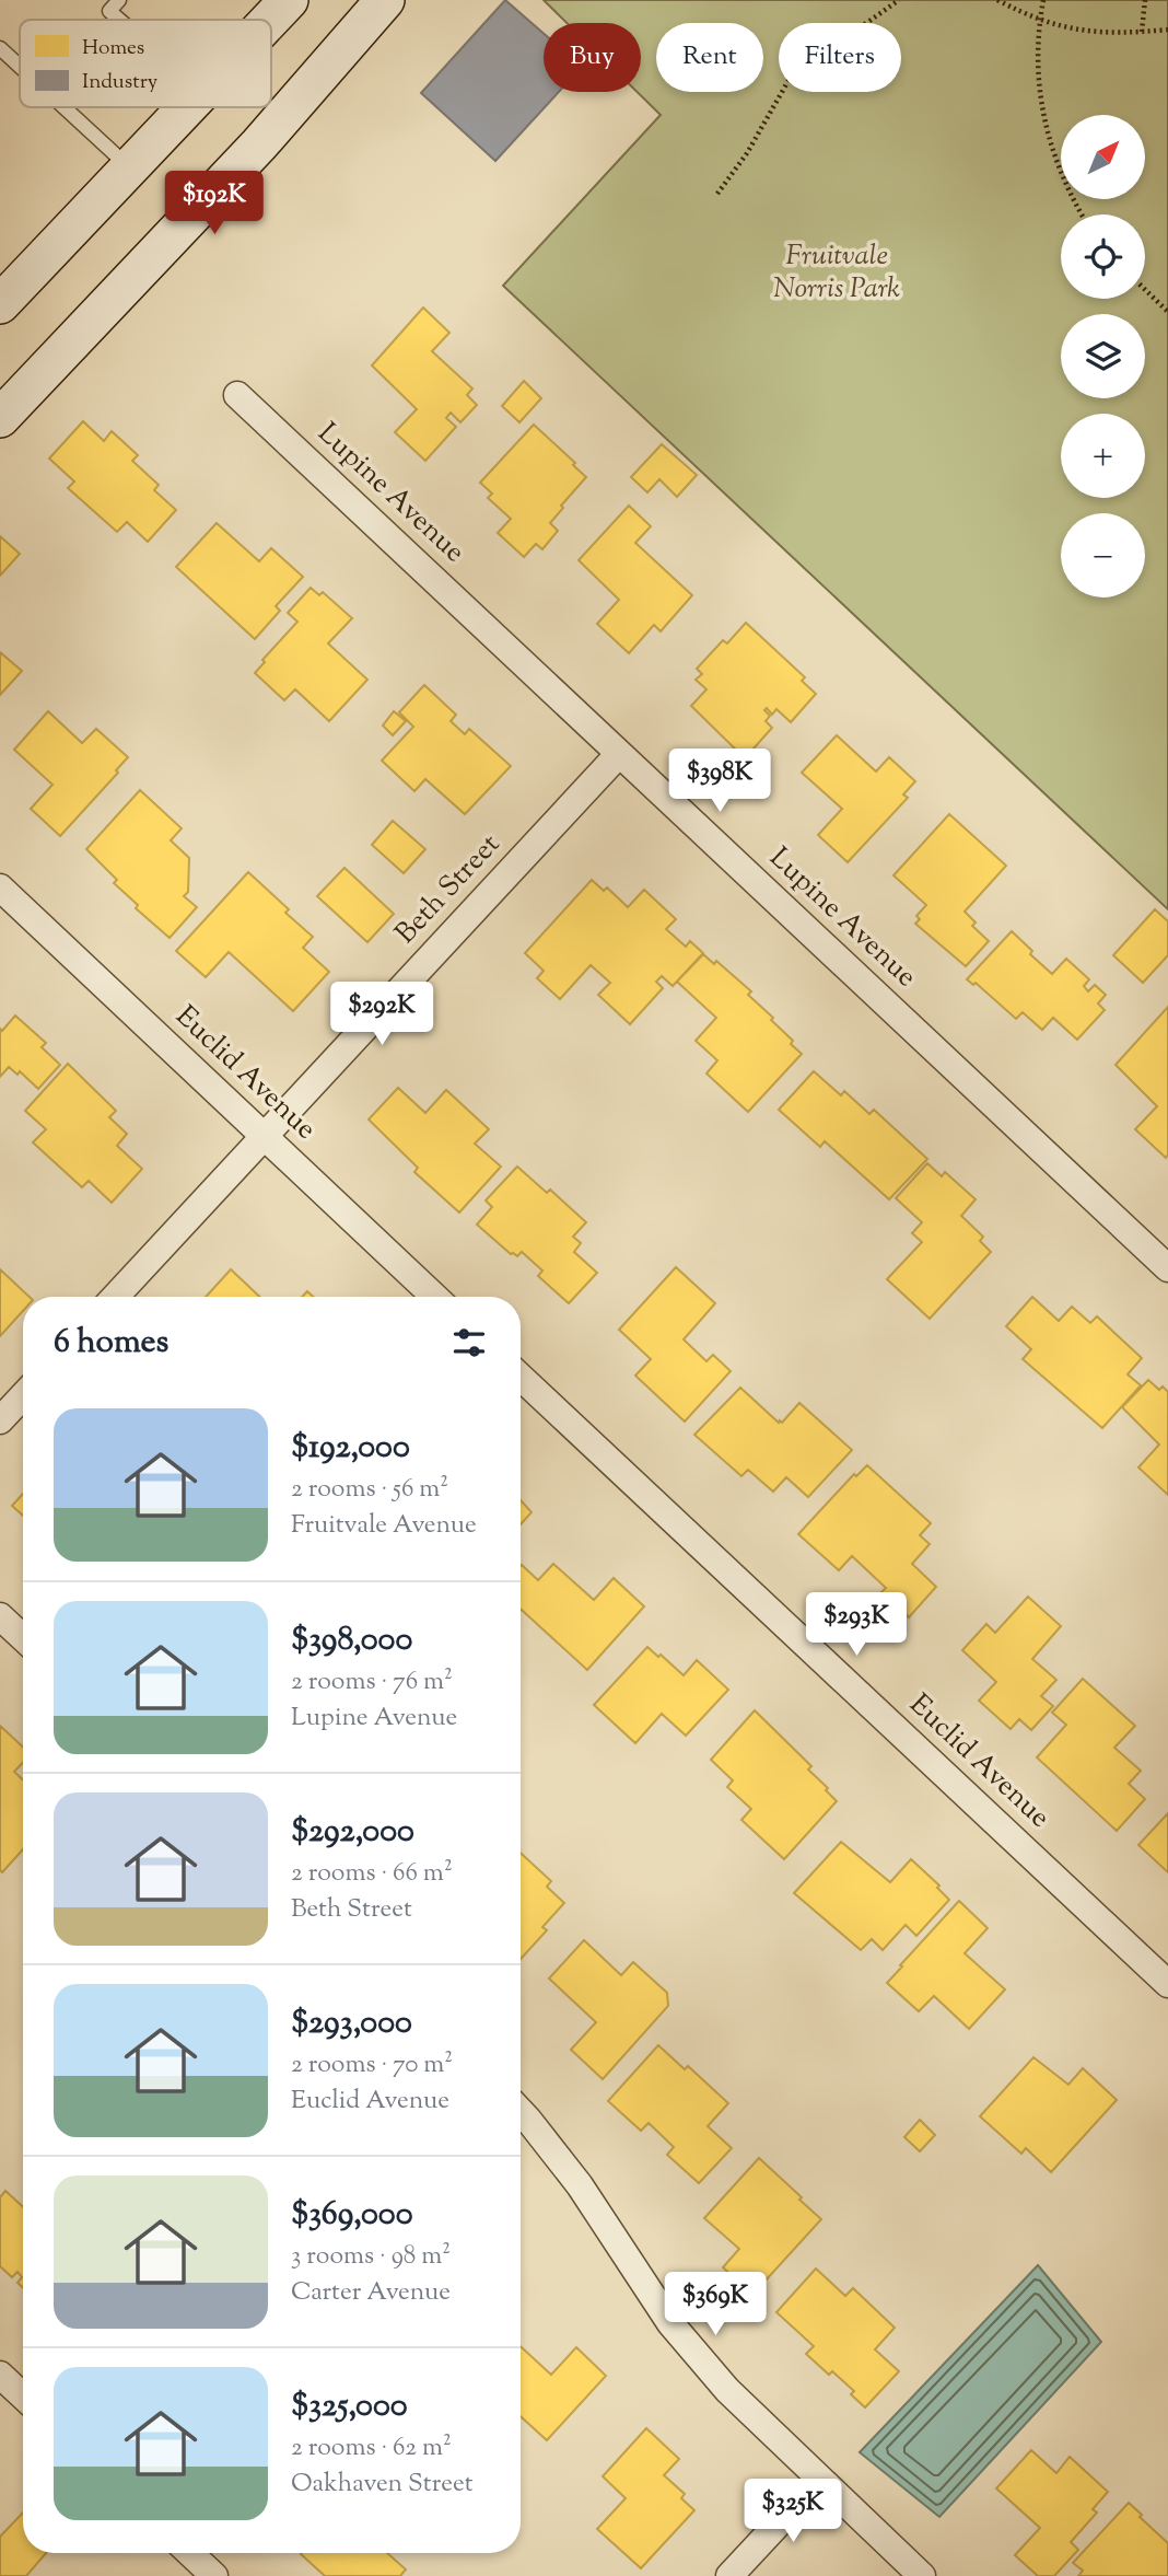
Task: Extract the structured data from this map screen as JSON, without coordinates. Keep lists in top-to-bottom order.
{
  "streets": {
    "street": ["Lupine Avenue", "Beth Street", "Euclid Avenue"]
  },
  "crossings": [
    ["Lupine Avenue", "Beth Street"],
    ["Beth Street", "Euclid Avenue"]
  ],
  "parks": ["Fruitvale Norris Park"],
  "legend": ["Homes", "Industry"],
  "north": "top right",
  "page": {
    "chip": ["Buy", "Rent", "Filters"],
    "map_buttons": ["+", "−"],
    "price": [
      "$192K",
      "$398K",
      "$292K",
      "$293K",
      "$369K",
      "$325K"
    ],
    "heading": "6 homes",
    "list": [
      {
        "name": "$192,000",
        "note": "2 rooms · 56 m² · Fruitvale Avenue"
      },
      {
        "name": "$398,000",
        "note": "2 rooms · 76 m² · Lupine Avenue"
      },
      {
        "name": "$292,000",
        "note": "2 rooms · 66 m² · Beth Street"
      },
      {
        "name": "$293,000",
        "note": "2 rooms · 70 m² · Euclid Avenue"
      },
      {
        "name": "$369,000",
        "note": "3 rooms · 98 m² · Carter Avenue"
      },
      {
        "name": "$325,000",
        "note": "2 rooms · 62 m² · Oakhaven Street"
      }
    ]
  }
}
